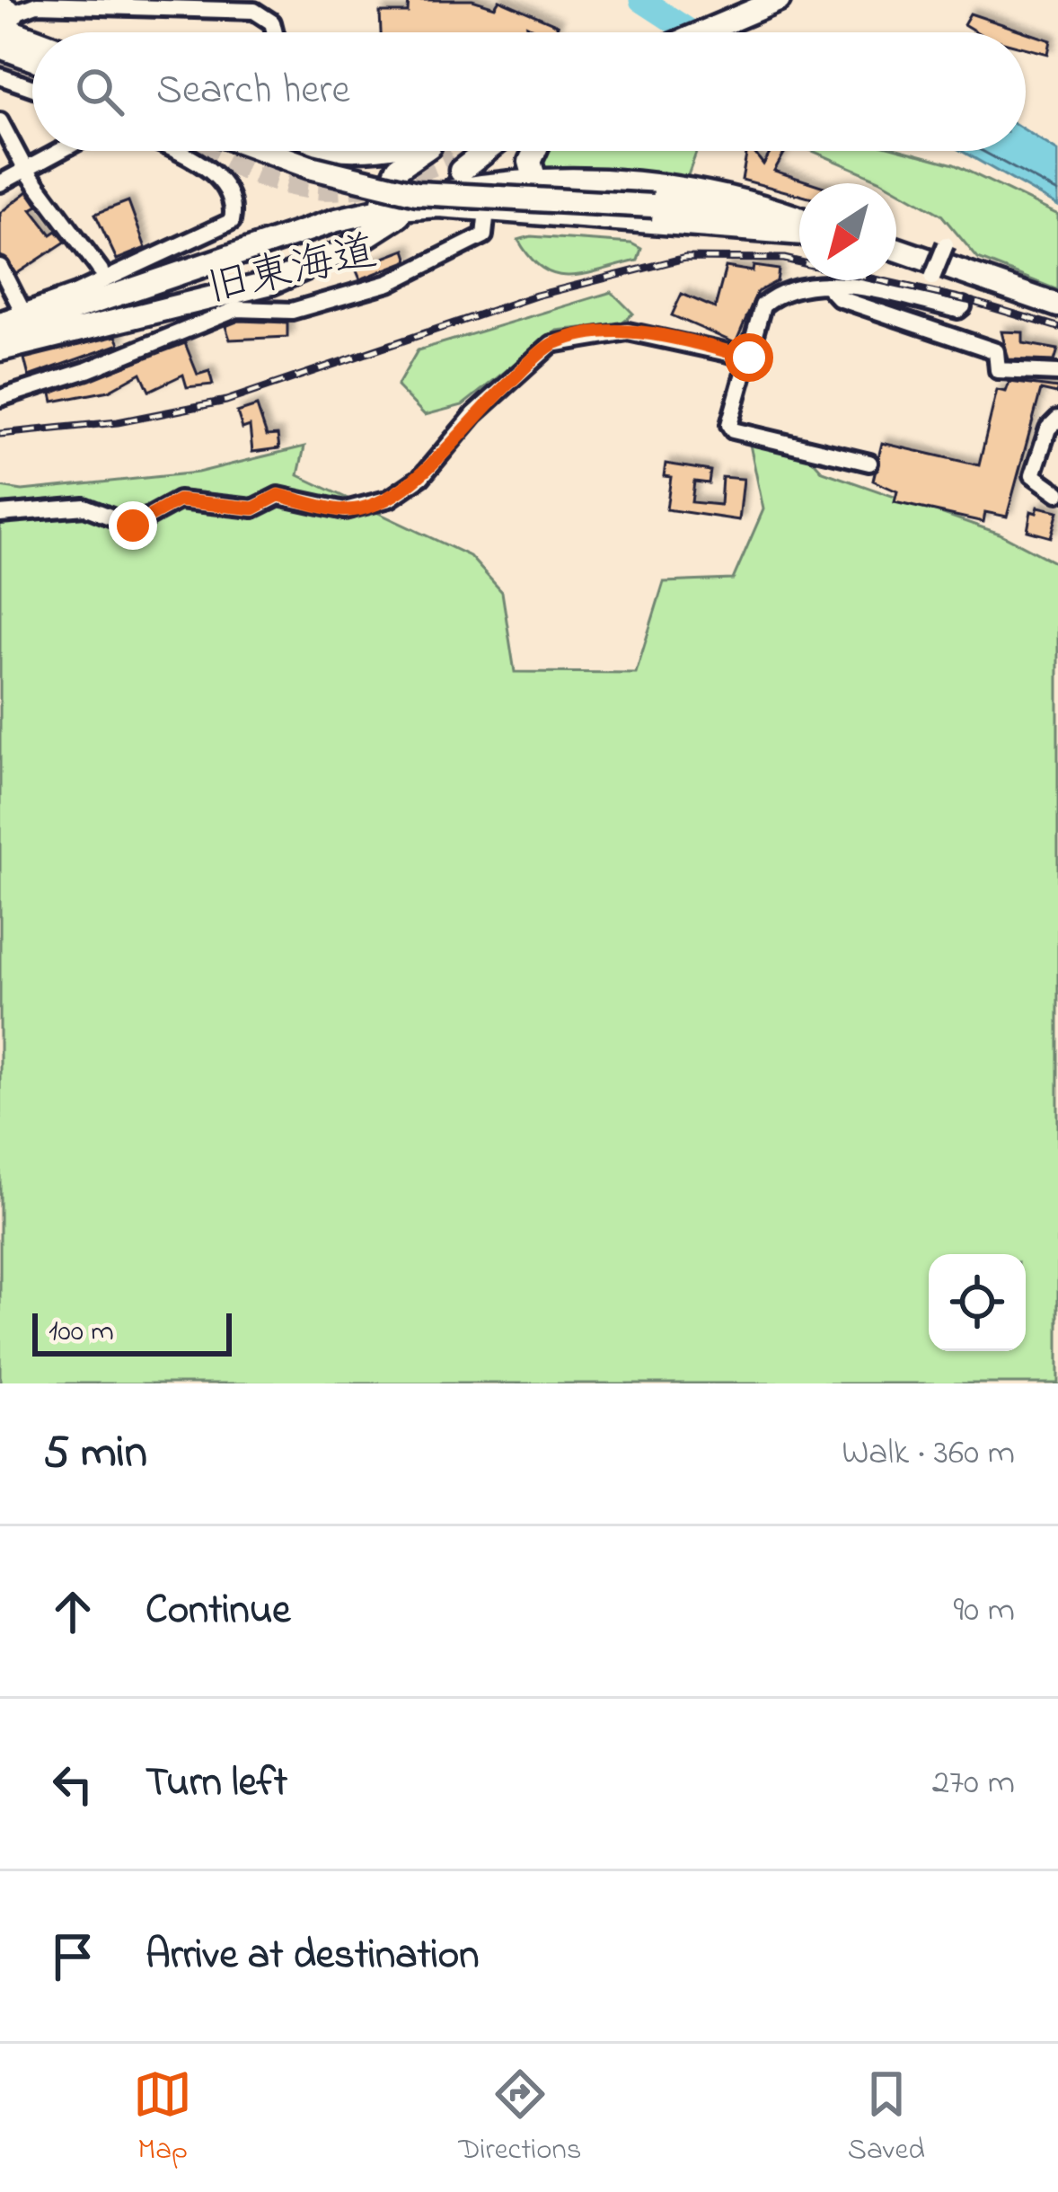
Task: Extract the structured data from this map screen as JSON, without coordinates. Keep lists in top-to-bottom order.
{
  "streets": {
    "street": ["旧東海道"]
  },
  "scale_bar": "100 m",
  "north": "bottom left",
  "page": {
    "search": "Search here",
    "scale": "100 m",
    "heading": ["5 min", "Walk · 360 m"],
    "list": [
      ["Continue", "90 m"],
      ["Turn left", "270 m"],
      "Arrive at destination"
    ],
    "nav": ["Map", "Directions", "Saved"]
  }
}
